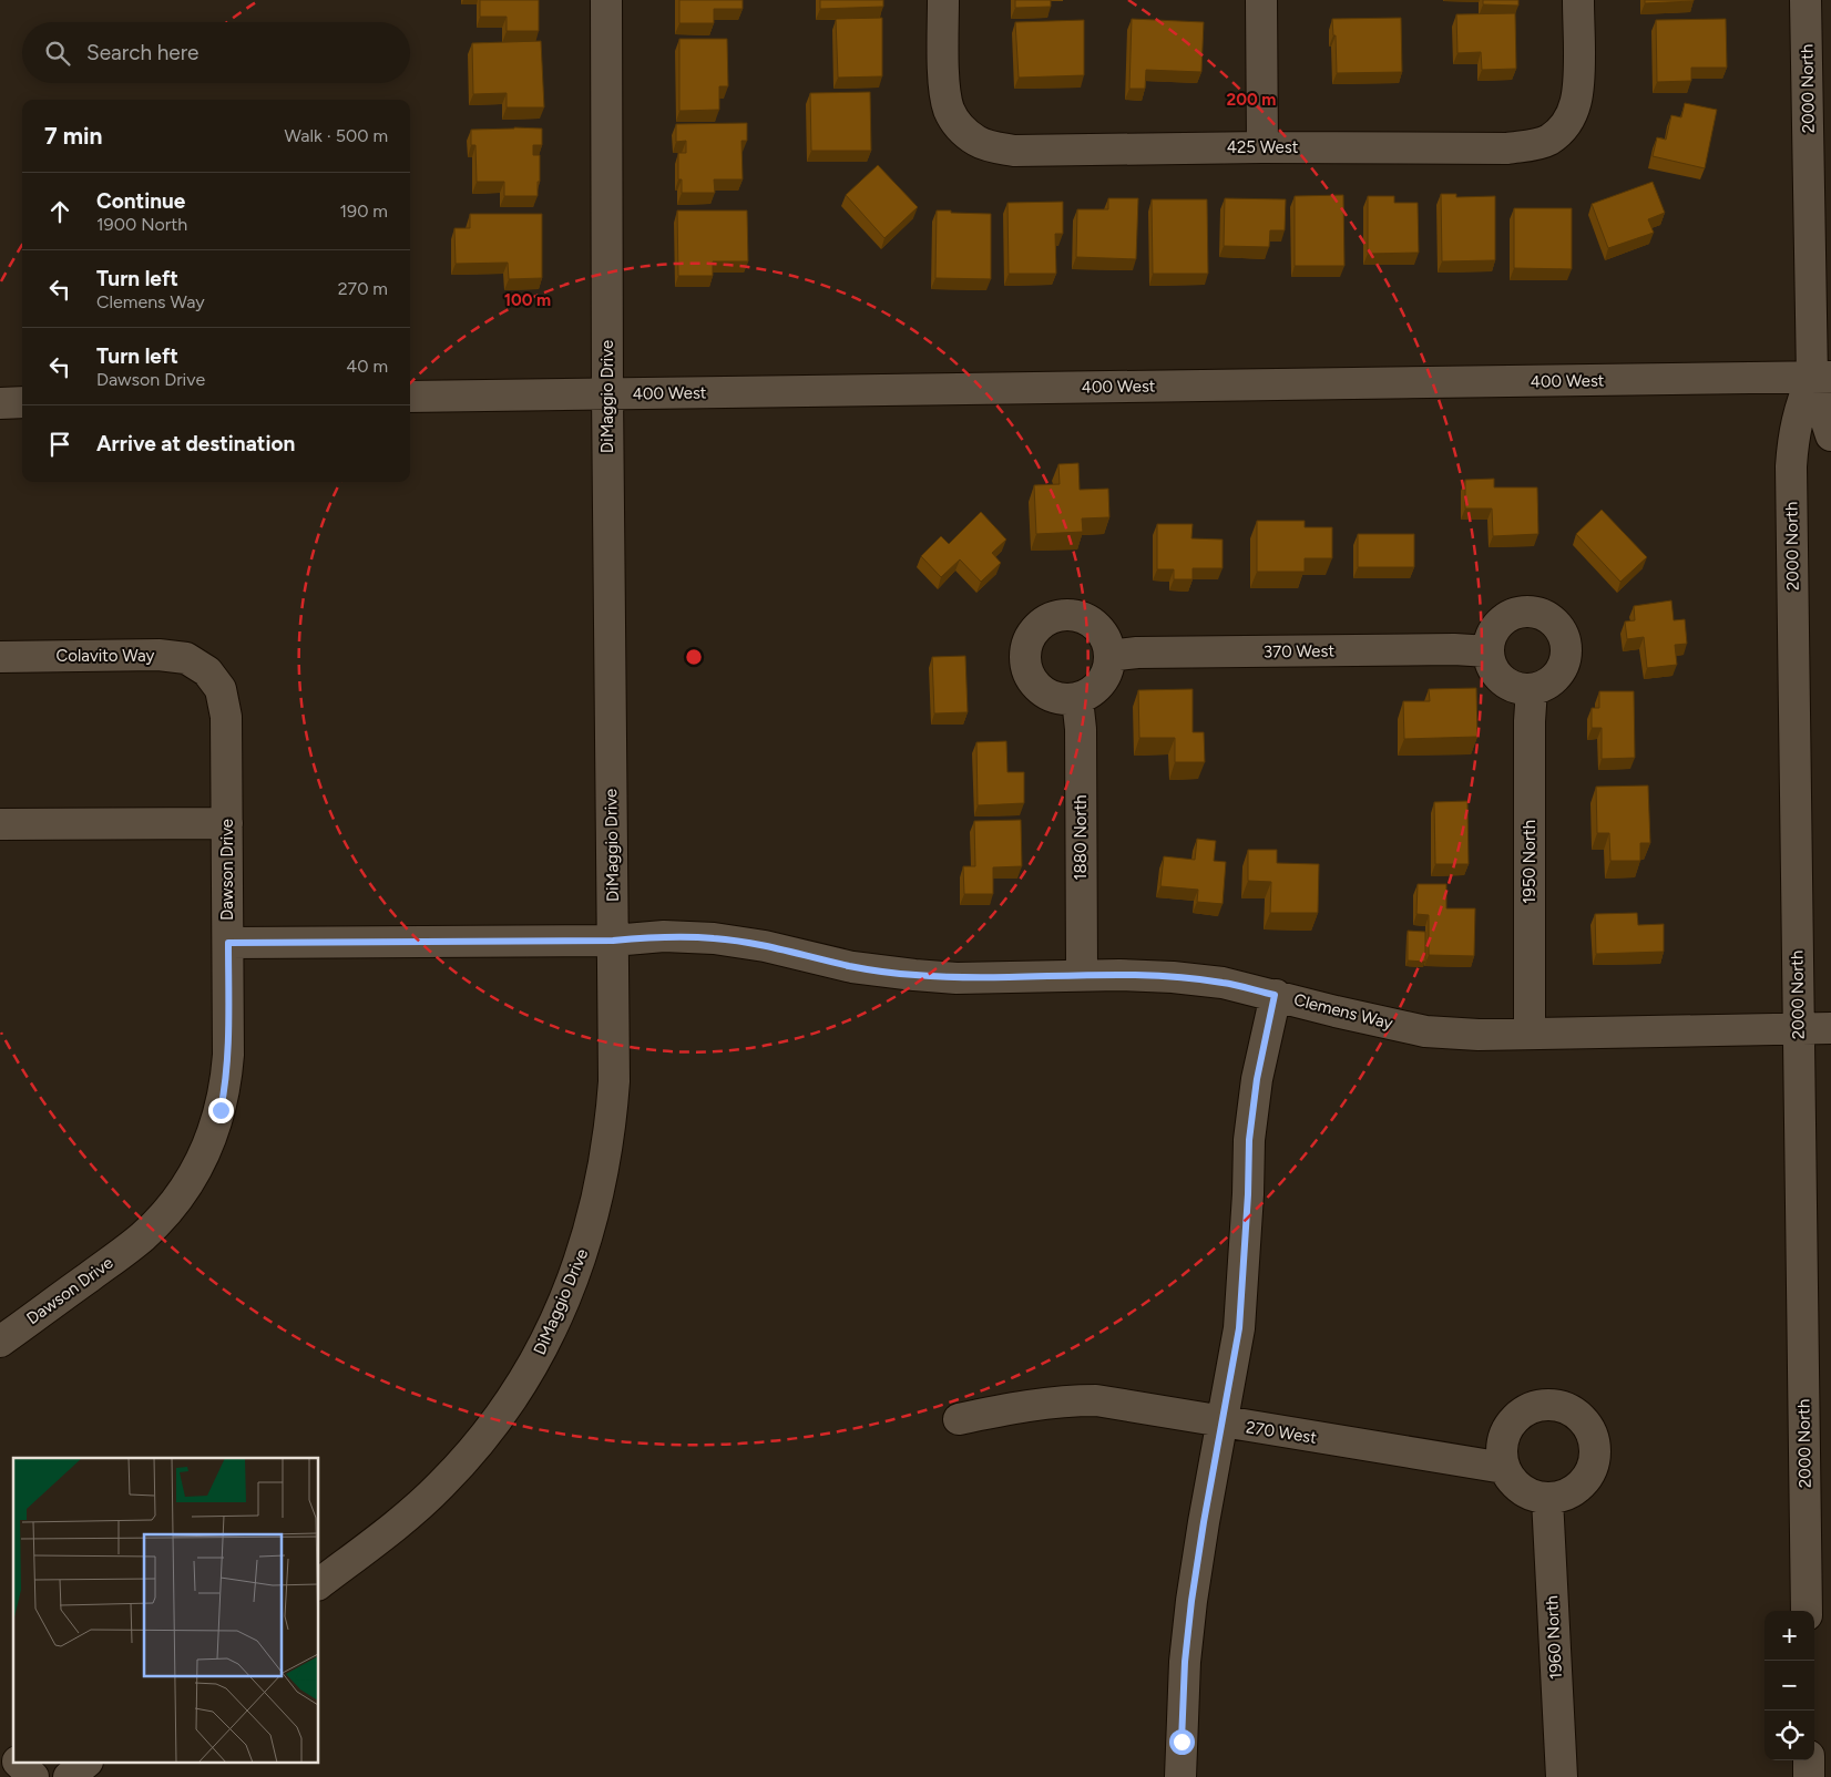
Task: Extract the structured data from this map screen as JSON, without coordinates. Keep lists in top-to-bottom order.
{
  "streets": {
    "street": [
      "2000 North",
      "425 West",
      "400 West",
      "DiMaggio Drive",
      "370 West",
      "Colavito Way",
      "1880 North",
      "1950 North",
      "Dawson Drive",
      "Clemens Way",
      "270 West",
      "1960 North"
    ]
  },
  "crossings": [
    ["2000 North", "400 West"],
    ["2000 North", "Clemens Way"],
    ["400 West", "DiMaggio Drive"],
    ["DiMaggio Drive", "Clemens Way"],
    ["370 West", "1880 North"],
    ["370 West", "1950 North"],
    ["Colavito Way", "Dawson Drive"],
    ["1880 North", "Clemens Way"],
    ["1950 North", "Clemens Way"],
    ["Dawson Drive", "Clemens Way"],
    ["270 West", "1960 North"]
  ],
  "page": {
    "search": "Search here",
    "heading": ["7 min", "Walk · 500 m"],
    "list": [
      ["Continue", "1900 North", "190 m"],
      ["Turn left", "Clemens Way", "270 m"],
      ["Turn left", "Dawson Drive", "40 m"],
      "Arrive at destination"
    ],
    "map_buttons": ["+", "−"]
  },
  "rings": ["200 m", "100 m"]
}
